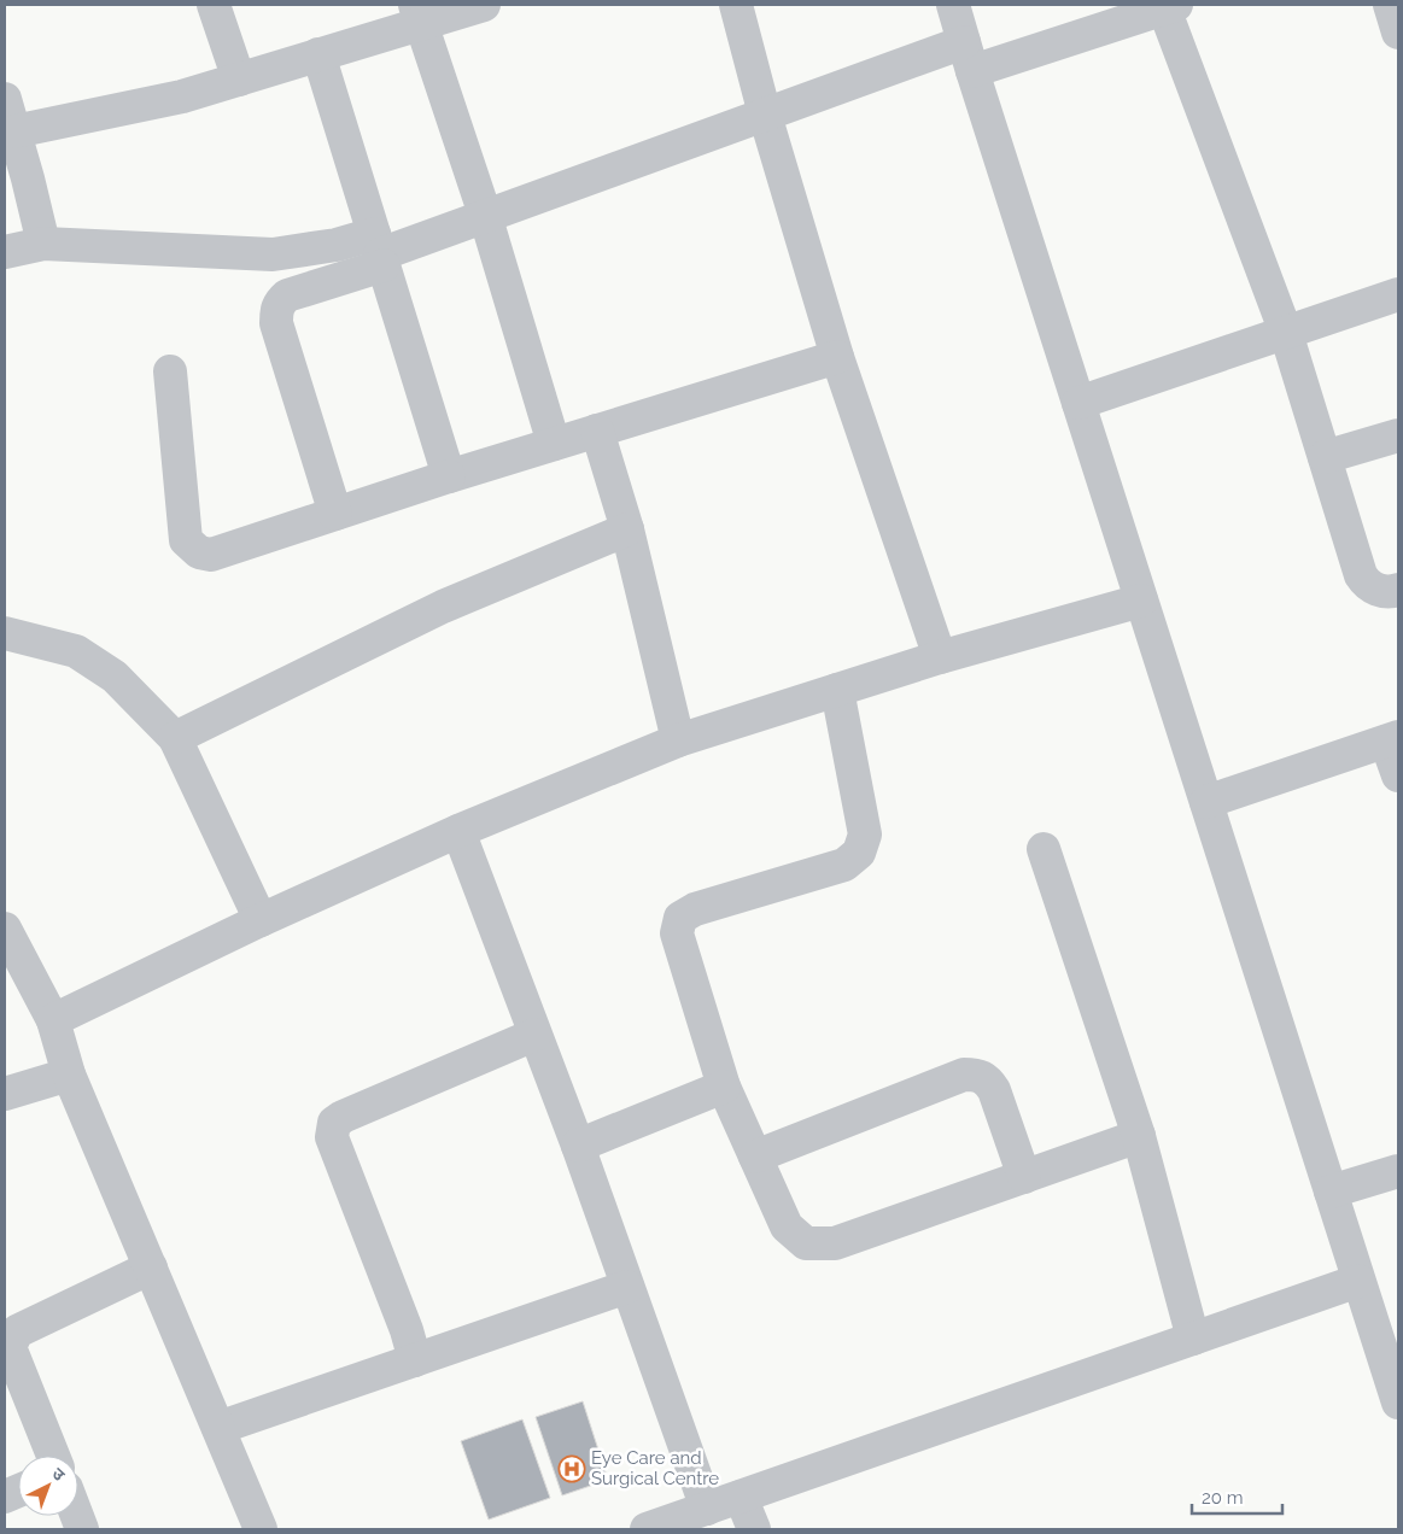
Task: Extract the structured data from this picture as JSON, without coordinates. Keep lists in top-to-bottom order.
{
  "places": {
    "hospital": ["Eye Care and Surgical Centre"]
  },
  "scale_bar": "20 m",
  "north": "top right"
}
